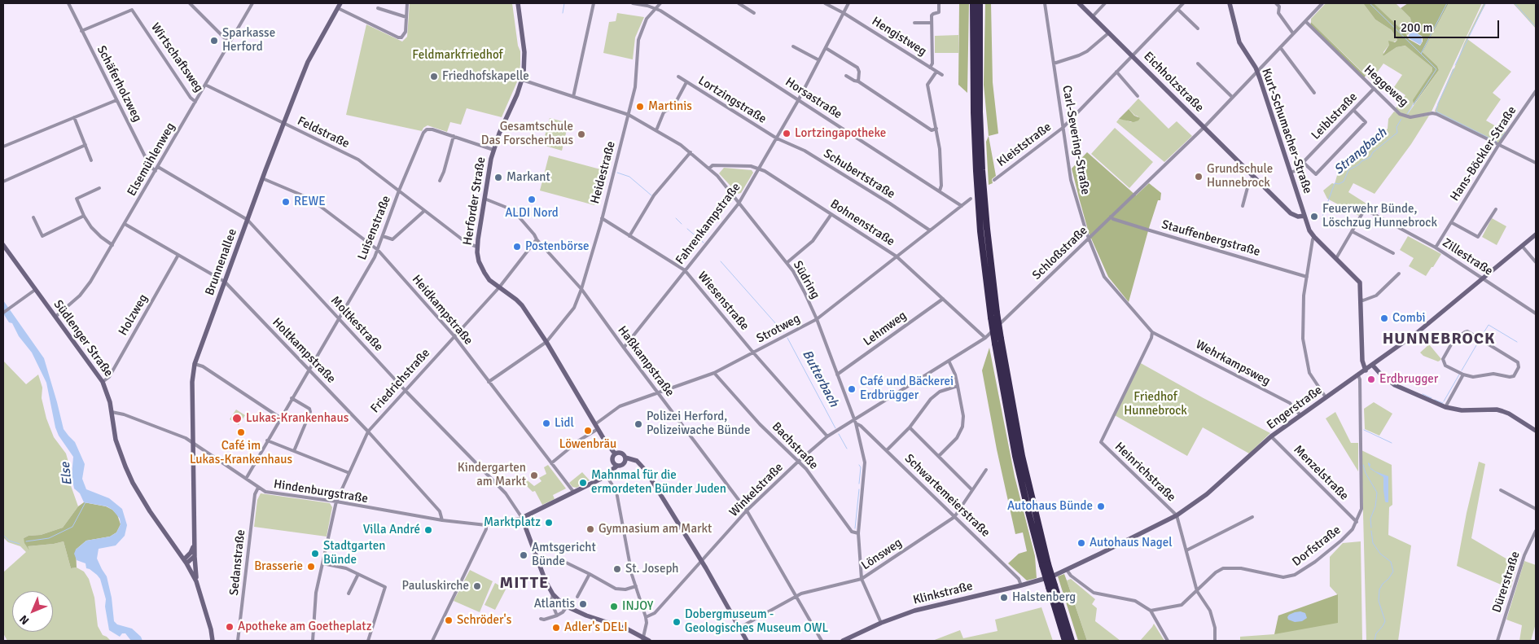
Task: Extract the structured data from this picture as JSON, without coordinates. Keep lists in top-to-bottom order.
{
  "streets": {
    "main road": [
      "Eichholzstraße",
      "Kurt-Schumacher-Straße",
      "Herforder Straße",
      "Brunnenallee",
      "Südlenger Straße",
      "Engerstraße",
      "Klinkstraße"
    ],
    "street": [
      "Hengistweg",
      "Wirtschaftsweg",
      "Schäferholzweg",
      "Heggeweg",
      "Horsastraße",
      "Lortzingstraße",
      "Leiblstraße",
      "Feldstraße",
      "Carl-Severing-Straße",
      "Kleiststraße",
      "Hans-Böckler-Straße",
      "Elsemühlenweg",
      "Heidestraße",
      "Schubertstraße",
      "Bohnenstraße",
      "Fahrenkampstraße",
      "Luisenstraße",
      "Stauffenbergstraße",
      "Schloßstraße",
      "Zillestraße",
      "Südring",
      "Wiesenstraße",
      "Heidkampstraße",
      "Holzweg",
      "Moltkestraße",
      "Strotweg",
      "Lehmweg",
      "Holtkampstraße",
      "Haßkampstraße",
      "Wehrkampsweg",
      "Friedrichstraße",
      "Bachstraße",
      "Heinrichstraße",
      "Menzelstraße",
      "Winkelstraße",
      "Hindenburgstraße",
      "Schwartemeierstraße",
      "Dorfstraße",
      "Lönsweg",
      "Sedanstraße",
      "Dürerstraße"
    ]
  },
  "crossings": [
    ["Hengistweg", "Fahrenkampstraße"],
    ["Wirtschaftsweg", "Schäferholzweg"],
    ["Wirtschaftsweg", "Elsemühlenweg"],
    ["Eichholzstraße", "Kurt-Schumacher-Straße"],
    ["Eichholzstraße", "Kleiststraße"],
    ["Eichholzstraße", "Schloßstraße"],
    ["Schäferholzweg", "Elsemühlenweg"],
    ["Heggeweg", "Leiblstraße"],
    ["Heggeweg", "Hans-Böckler-Straße"],
    ["Heggeweg", "Schloßstraße"],
    ["Horsastraße", "Heidestraße"],
    ["Horsastraße", "Fahrenkampstraße"],
    ["Horsastraße", "Strotweg"],
    ["Lortzingstraße", "Schubertstraße"],
    ["Lortzingstraße", "Fahrenkampstraße"],
    ["Leiblstraße", "Kurt-Schumacher-Straße"],
    ["Kurt-Schumacher-Straße", "Schloßstraße"],
    ["Kurt-Schumacher-Straße", "Engerstraße"],
    ["Feldstraße", "Elsemühlenweg"],
    ["Feldstraße", "Herforder Straße"],
    ["Feldstraße", "Luisenstraße"],
    ["Feldstraße", "Brunnenallee"],
    ["Carl-Severing-Straße", "Kleiststraße"],
    ["Carl-Severing-Straße", "Schloßstraße"],
    ["Carl-Severing-Straße", "Wehrkampsweg"],
    ["Carl-Severing-Straße", "Heinrichstraße"],
    ["Hans-Böckler-Straße", "Zillestraße"],
    ["Elsemühlenweg", "Moltkestraße"],
    ["Elsemühlenweg", "Südlenger Straße"],
    ["Elsemühlenweg", "Holtkampstraße"],
    ["Heidestraße", "Herforder Straße"],
    ["Heidestraße", "Südring"],
    ["Heidestraße", "Wiesenstraße"],
    ["Heidestraße", "Heidkampstraße"],
    ["Heidestraße", "Haßkampstraße"],
    ["Schubertstraße", "Fahrenkampstraße"],
    ["Schubertstraße", "Strotweg"],
    ["Herforder Straße", "Südring"],
    ["Herforder Straße", "Strotweg"],
    ["Herforder Straße", "Haßkampstraße"],
    ["Herforder Straße", "Friedrichstraße"],
    ["Bohnenstraße", "Fahrenkampstraße"],
    ["Bohnenstraße", "Schloßstraße"],
    ["Bohnenstraße", "Südring"],
    ["Bohnenstraße", "Strotweg"],
    ["Bohnenstraße", "Lehmweg"],
    ["Fahrenkampstraße", "Südring"],
    ["Fahrenkampstraße", "Wiesenstraße"],
    ["Fahrenkampstraße", "Haßkampstraße"],
    ["Luisenstraße", "Heidkampstraße"],
    ["Luisenstraße", "Moltkestraße"],
    ["Luisenstraße", "Holtkampstraße"],
    ["Luisenstraße", "Hindenburgstraße"],
    ["Stauffenbergstraße", "Schloßstraße"],
    ["Schloßstraße", "Südring"],
    ["Schloßstraße", "Winkelstraße"],
    ["Schloßstraße", "Schwartemeierstraße"],
    ["Zillestraße", "Engerstraße"],
    ["Brunnenallee", "Heidkampstraße"],
    ["Brunnenallee", "Moltkestraße"],
    ["Brunnenallee", "Südlenger Straße"],
    ["Brunnenallee", "Holtkampstraße"],
    ["Brunnenallee", "Hindenburgstraße"],
    ["Südring", "Strotweg"],
    ["Südring", "Lehmweg"],
    ["Südring", "Bachstraße"],
    ["Südring", "Winkelstraße"],
    ["Südring", "Schwartemeierstraße"],
    ["Südring", "Lönsweg"],
    ["Südring", "Klinkstraße"],
    ["Wiesenstraße", "Strotweg"],
    ["Wiesenstraße", "Winkelstraße"],
    ["Heidkampstraße", "Friedrichstraße"],
    ["Holzweg", "Südlenger Straße"],
    ["Holzweg", "Holtkampstraße"],
    ["Moltkestraße", "Friedrichstraße"],
    ["Moltkestraße", "Hindenburgstraße"],
    ["Strotweg", "Haßkampstraße"],
    ["Strotweg", "Bachstraße"],
    ["Südlenger Straße", "Hindenburgstraße"],
    ["Holtkampstraße", "Friedrichstraße"],
    ["Holtkampstraße", "Hindenburgstraße"],
    ["Haßkampstraße", "Friedrichstraße"],
    ["Haßkampstraße", "Winkelstraße"],
    ["Haßkampstraße", "Lönsweg"],
    ["Wehrkampsweg", "Engerstraße"],
    ["Wehrkampsweg", "Heinrichstraße"],
    ["Friedrichstraße", "Hindenburgstraße"],
    ["Engerstraße", "Heinrichstraße"],
    ["Engerstraße", "Menzelstraße"],
    ["Engerstraße", "Dorfstraße"],
    ["Engerstraße", "Klinkstraße"],
    ["Bachstraße", "Winkelstraße"],
    ["Menzelstraße", "Dorfstraße"],
    ["Winkelstraße", "Schwartemeierstraße"],
    ["Hindenburgstraße", "Sedanstraße"],
    ["Schwartemeierstraße", "Lönsweg"],
    ["Schwartemeierstraße", "Klinkstraße"]
  ],
  "districts": ["HUNNEBROCK", "MITTE"],
  "water": ["Strangbach", "Butterbach", "Else"],
  "parks": ["Feldmarkfriedhof", "Friedhof Hunnebrock"],
  "places": [
    "Sparkasse Herford",
    "Friedhofskapelle",
    "Martinis",
    "Lortzingapotheke",
    "Gesamtschule Das Forscherhaus",
    "Grundschule Hunnebrock",
    "Markant",
    "ALDI Nord",
    "REWE",
    "Feuerwehr Bünde, Löschzug Hunnebrock",
    "Postenbörse",
    "Combi",
    "Erdbrugger",
    "Café und Bäckerei Erdbrügger",
    "Lukas-Krankenhaus",
    "Lidl",
    "Polizei Herford, Polizeiwache Bünde",
    "Löwenbräu",
    "Café im Lukas-Krankenhaus",
    "Kindergarten am Markt",
    "Mahnmal für die ermordeten Bünder Juden",
    "Autohaus Bünde",
    "Marktplatz",
    "Gymnasium am Markt",
    "Villa André",
    "Autohaus Nagel",
    "Stadtgarten Bünde",
    "Amtsgericht Bünde",
    "Brasserie",
    "St. Joseph",
    "Pauluskirche",
    "Halstenberg",
    "Atlantis",
    "INJOY",
    "Schröder's",
    "Dobergmuseum - Geologisches Museum OWL",
    "Apotheke am Goetheplatz",
    "Adler's DELI"
  ],
  "scale_bar": "200 m",
  "north": "bottom left"
}
